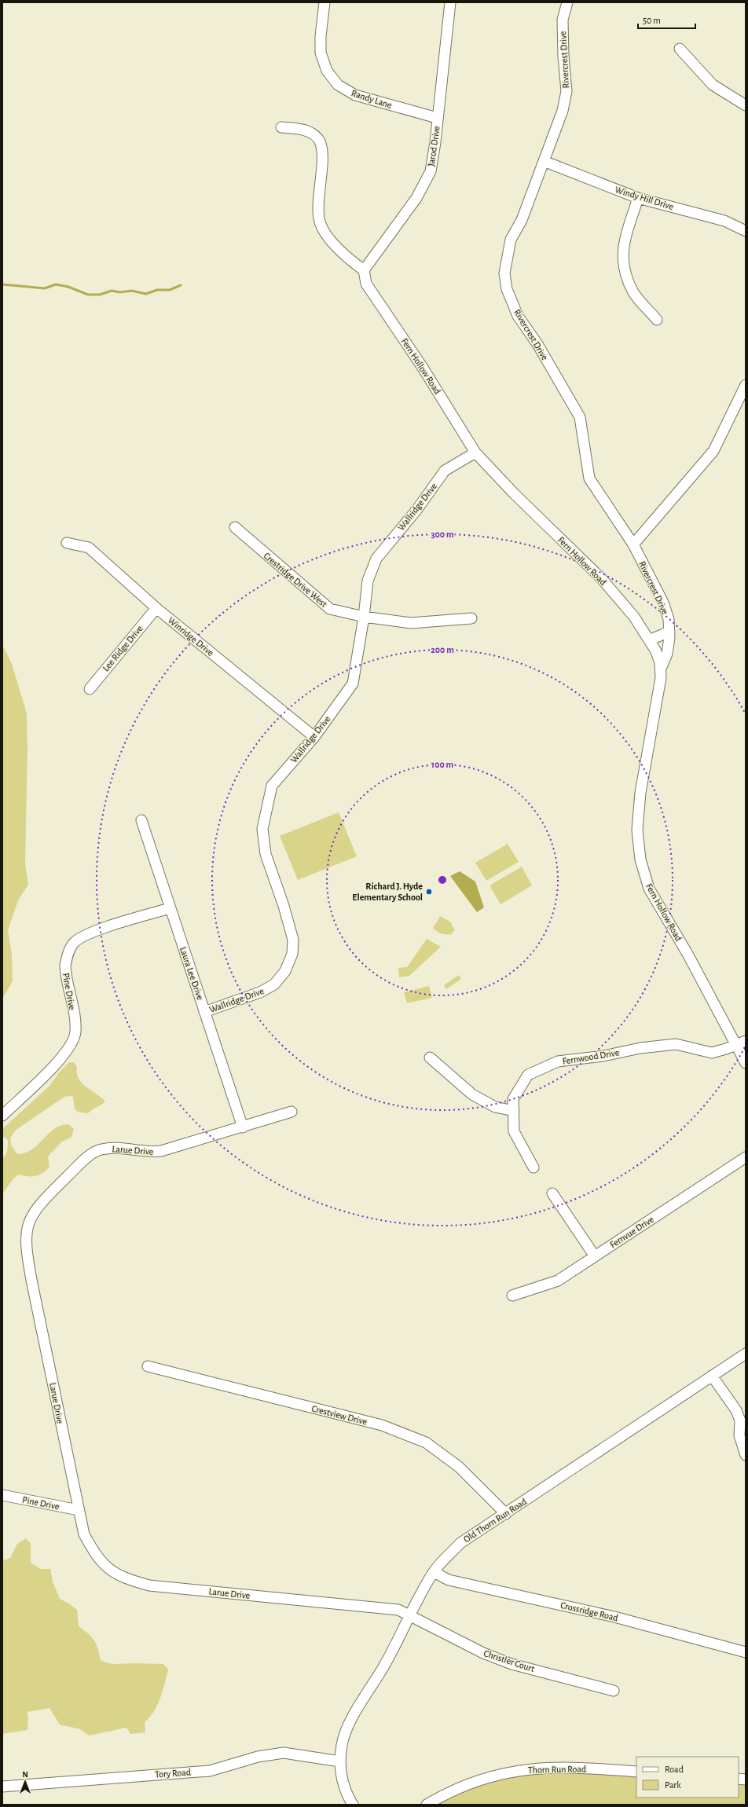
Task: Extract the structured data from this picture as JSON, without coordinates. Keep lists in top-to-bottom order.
{
  "streets": {
    "street": [
      "Rivercrest Drive",
      "Randy Lane",
      "Jarod Drive",
      "Windy Hill Drive",
      "Fern Hollow Road",
      "Wallridge Drive",
      "Crestridge Drive West",
      "Winridge Drive",
      "Lee Ridge Drive",
      "Laura Lee Drive",
      "Pine Drive",
      "Fernwood Drive",
      "Larue Drive",
      "Fernvue Drive",
      "Crestview Drive",
      "Old Thorn Run Road",
      "Crossridge Road",
      "Christler Court",
      "Thorn Run Road",
      "Tory Road"
    ]
  },
  "crossings": [
    ["Rivercrest Drive", "Windy Hill Drive"],
    ["Rivercrest Drive", "Fern Hollow Road"],
    ["Randy Lane", "Jarod Drive"],
    ["Jarod Drive", "Fern Hollow Road"],
    ["Fern Hollow Road", "Wallridge Drive"],
    ["Fern Hollow Road", "Fernwood Drive"],
    ["Wallridge Drive", "Crestridge Drive West"],
    ["Wallridge Drive", "Winridge Drive"],
    ["Wallridge Drive", "Laura Lee Drive"],
    ["Winridge Drive", "Lee Ridge Drive"],
    ["Laura Lee Drive", "Pine Drive"],
    ["Laura Lee Drive", "Larue Drive"],
    ["Pine Drive", "Larue Drive"],
    ["Larue Drive", "Old Thorn Run Road"],
    ["Larue Drive", "Christler Court"],
    ["Crestview Drive", "Old Thorn Run Road"],
    ["Old Thorn Run Road", "Crossridge Road"],
    ["Old Thorn Run Road", "Christler Court"],
    ["Old Thorn Run Road", "Tory Road"]
  ],
  "places": ["Richard J. Hyde Elementary School"],
  "legend": ["Road", "Park"],
  "scale_bar": "50 m",
  "north": "top",
  "rings": ["300 m", "200 m", "100 m"]
}
